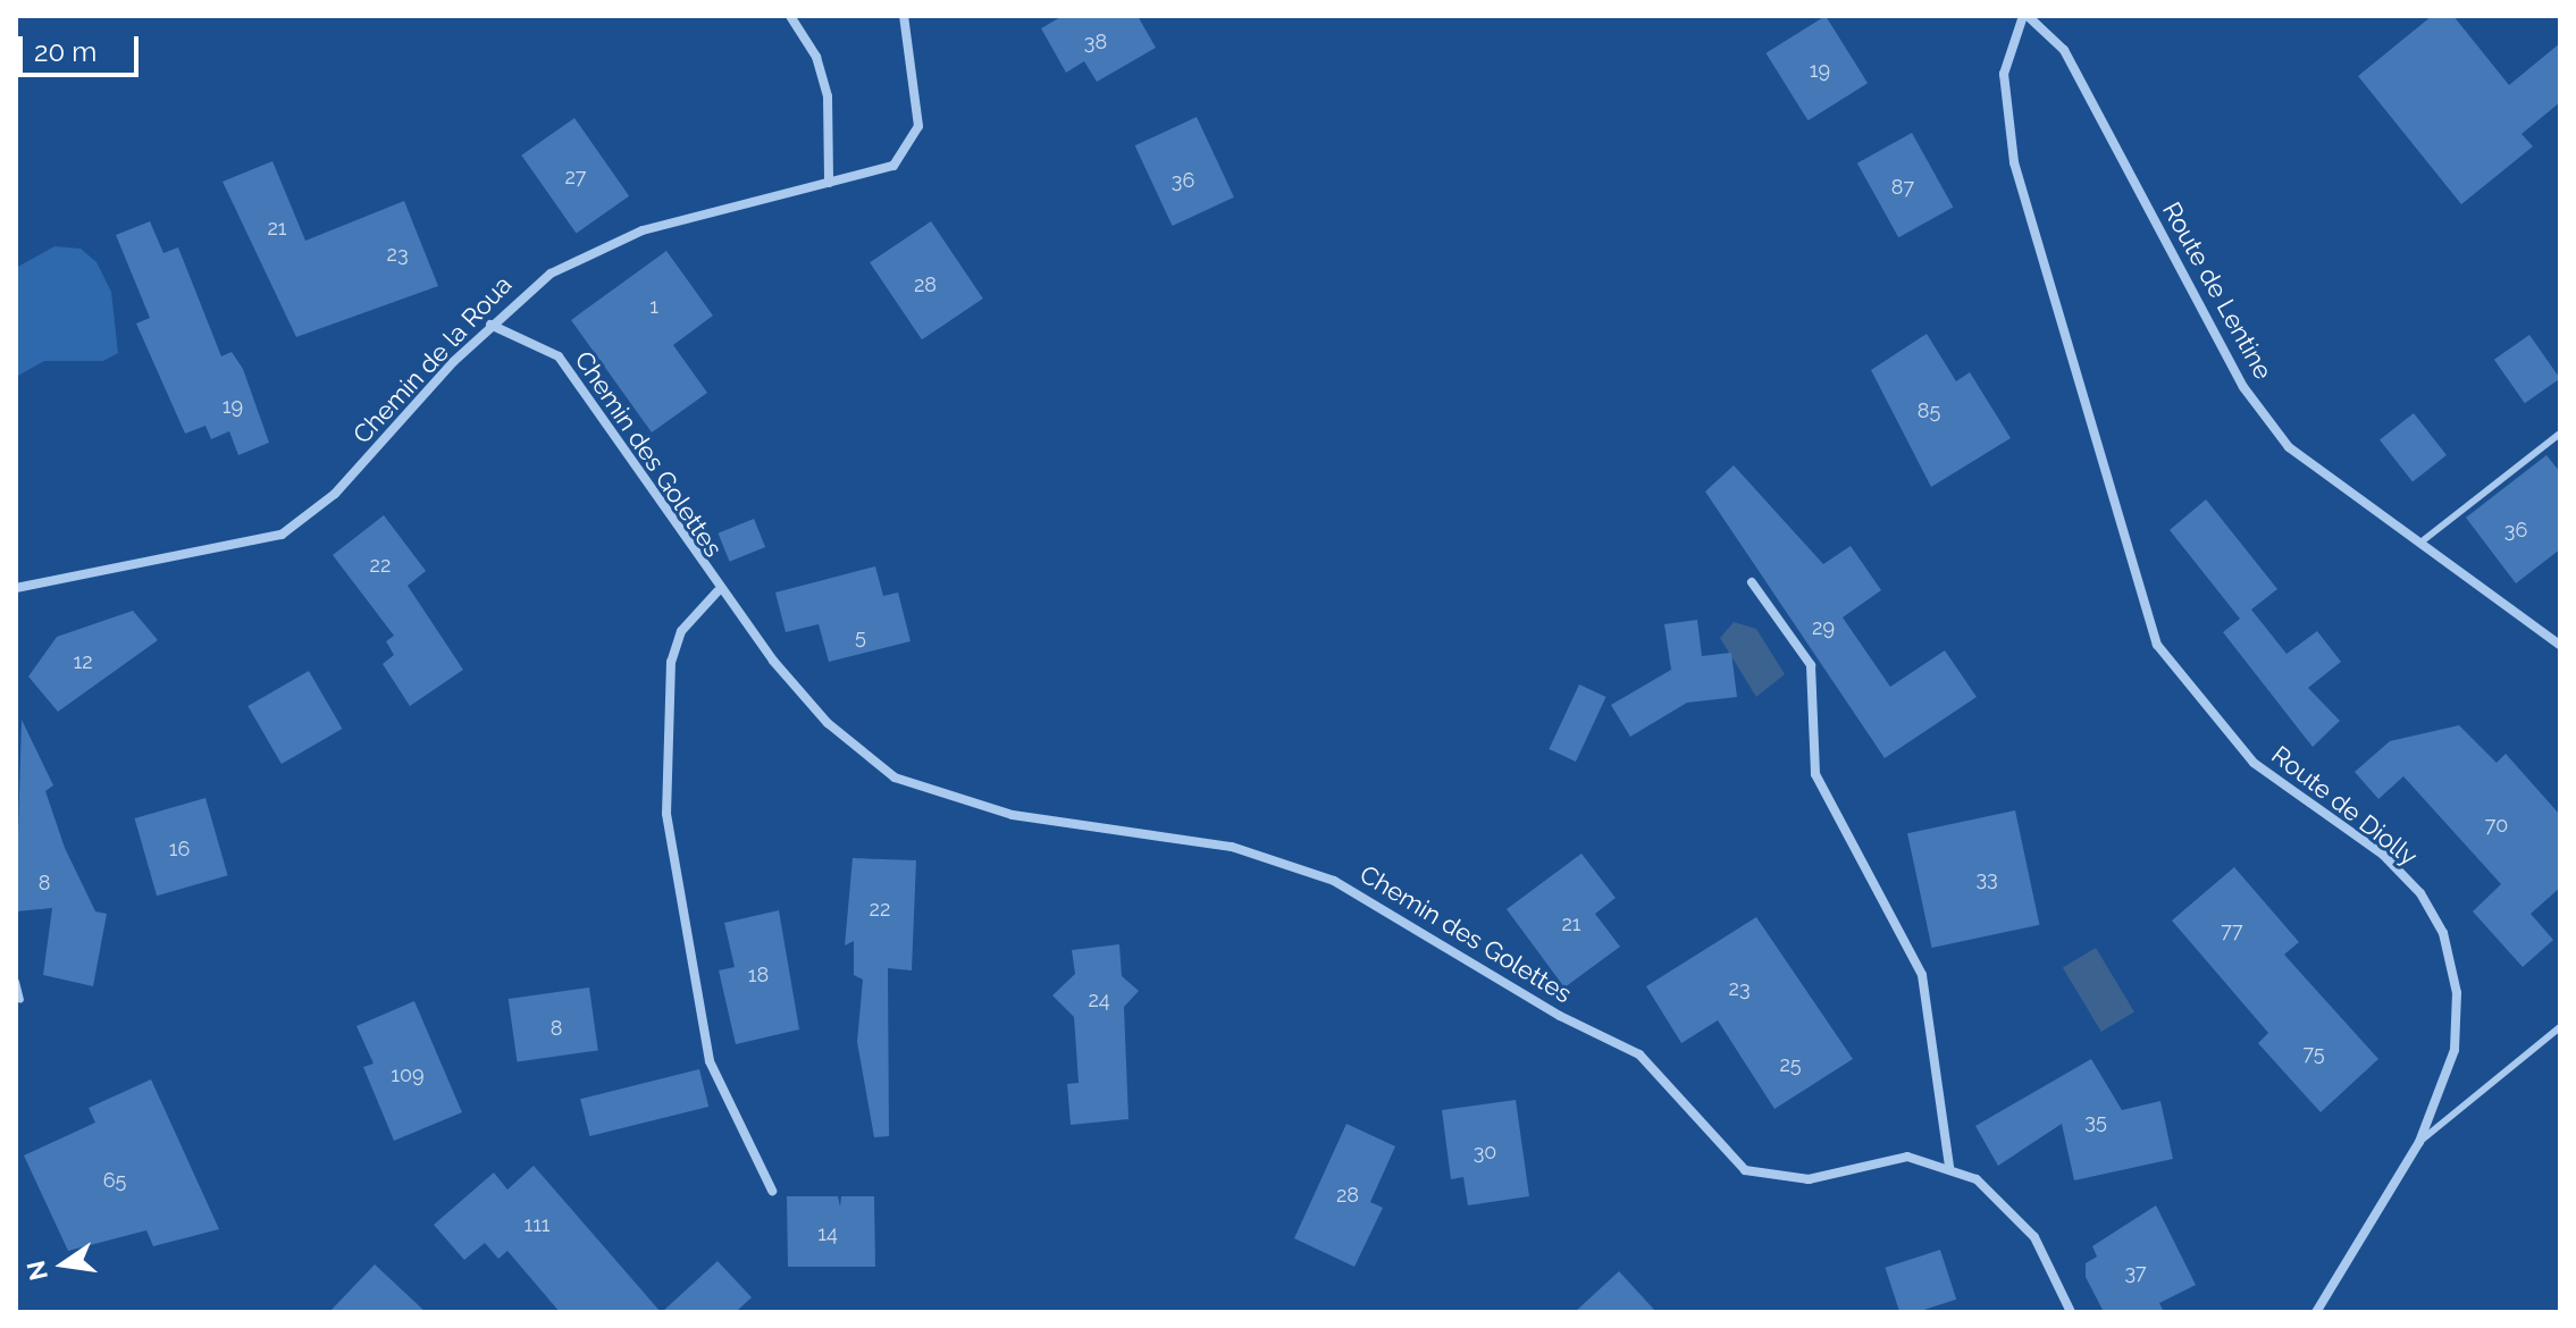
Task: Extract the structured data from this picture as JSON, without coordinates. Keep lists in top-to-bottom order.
{
  "streets": {
    "street": [
      "Route de Lentine",
      "Chemin de la Roua",
      "Chemin des Golettes",
      "Route de Diolly"
    ]
  },
  "crossings": [
    ["Route de Lentine", "Route de Diolly"],
    ["Chemin de la Roua", "Chemin des Golettes"]
  ],
  "house_numbers": [
    "38",
    "19",
    "27",
    "36",
    "87",
    "21",
    "23",
    "28",
    "1",
    "19",
    "85",
    "36",
    "22",
    "29",
    "5",
    "12",
    "70",
    "16",
    "33",
    "8",
    "22",
    "21",
    "77",
    "18",
    "23",
    "24",
    "8",
    "75",
    "25",
    "109",
    "35",
    "30",
    "65",
    "28",
    "111",
    "14",
    "37"
  ],
  "scale_bar": "20 m",
  "north": "left"
}
